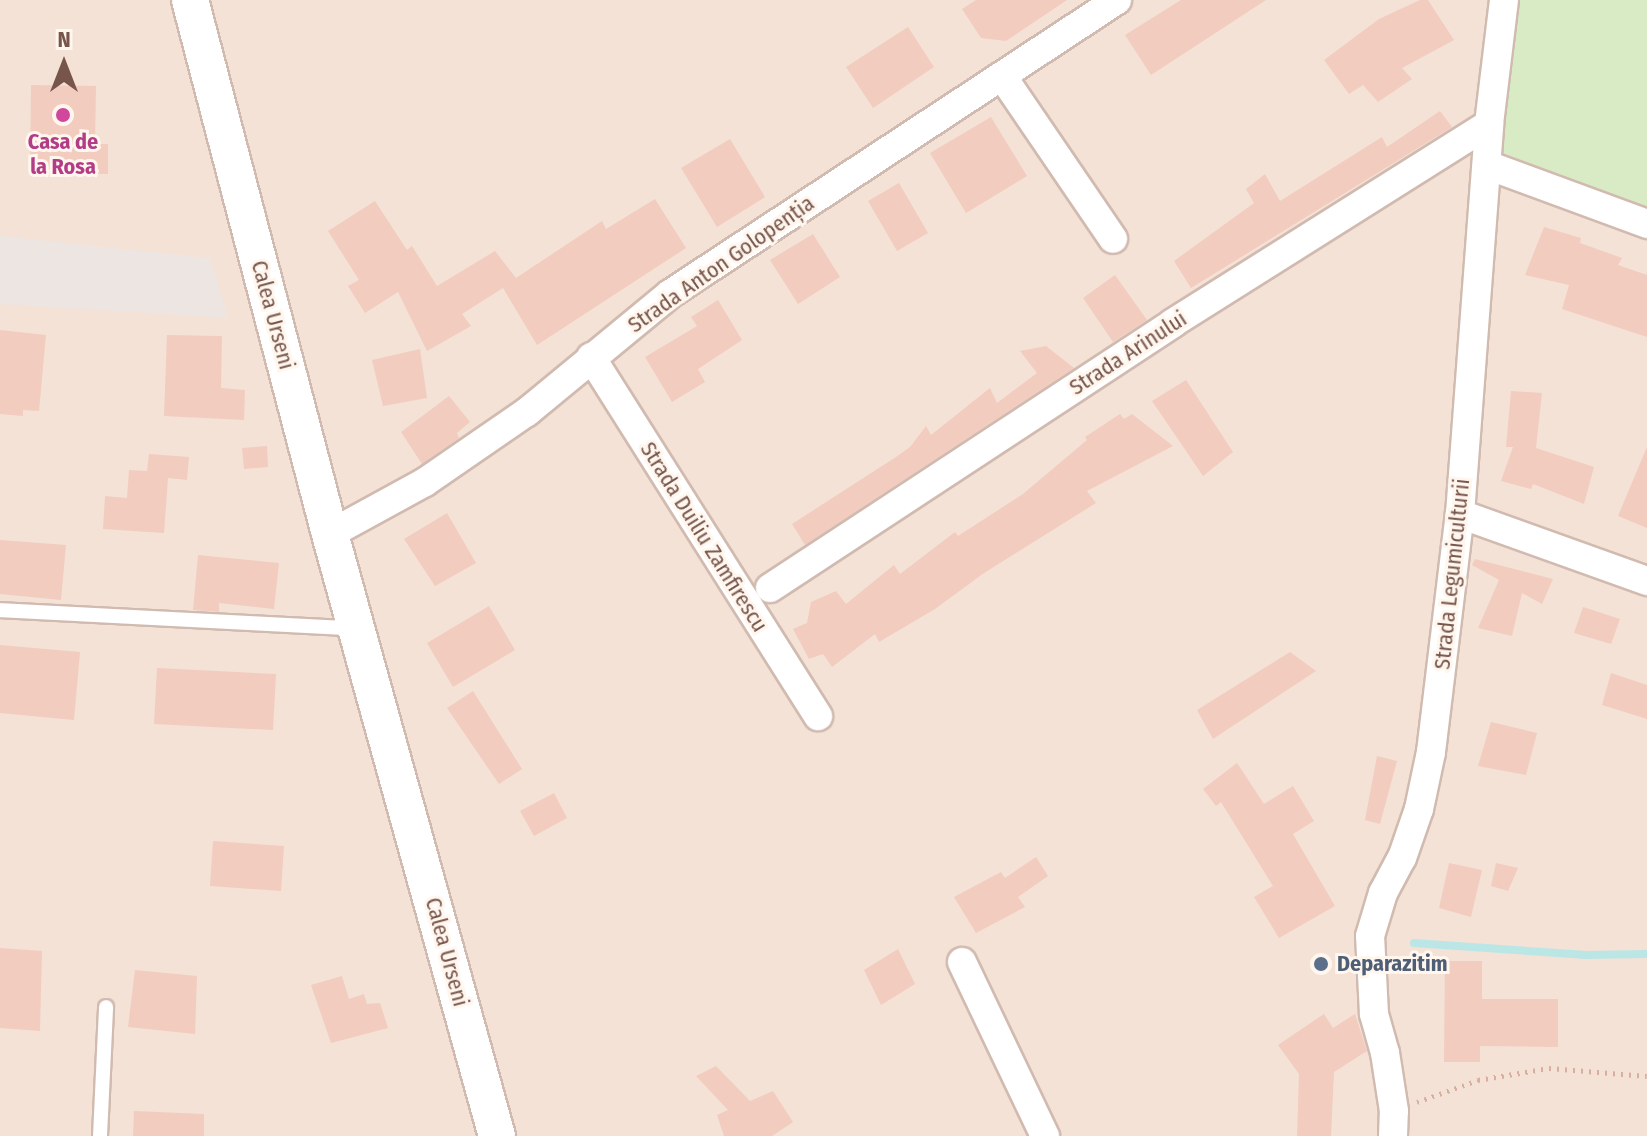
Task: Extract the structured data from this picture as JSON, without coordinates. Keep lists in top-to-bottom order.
{
  "streets": {
    "street": [
      "Strada Anton Golopenția",
      "Calea Urseni",
      "Strada Arinului",
      "Strada Duiliu Zamfirescu",
      "Strada Legumiculturii"
    ]
  },
  "crossings": [
    ["Strada Anton Golopenția", "Calea Urseni"],
    ["Strada Anton Golopenția", "Strada Duiliu Zamfirescu"],
    ["Strada Arinului", "Strada Legumiculturii"]
  ],
  "places": ["Casa de la Rosa", "Deparazitim"],
  "north": "top"
}
